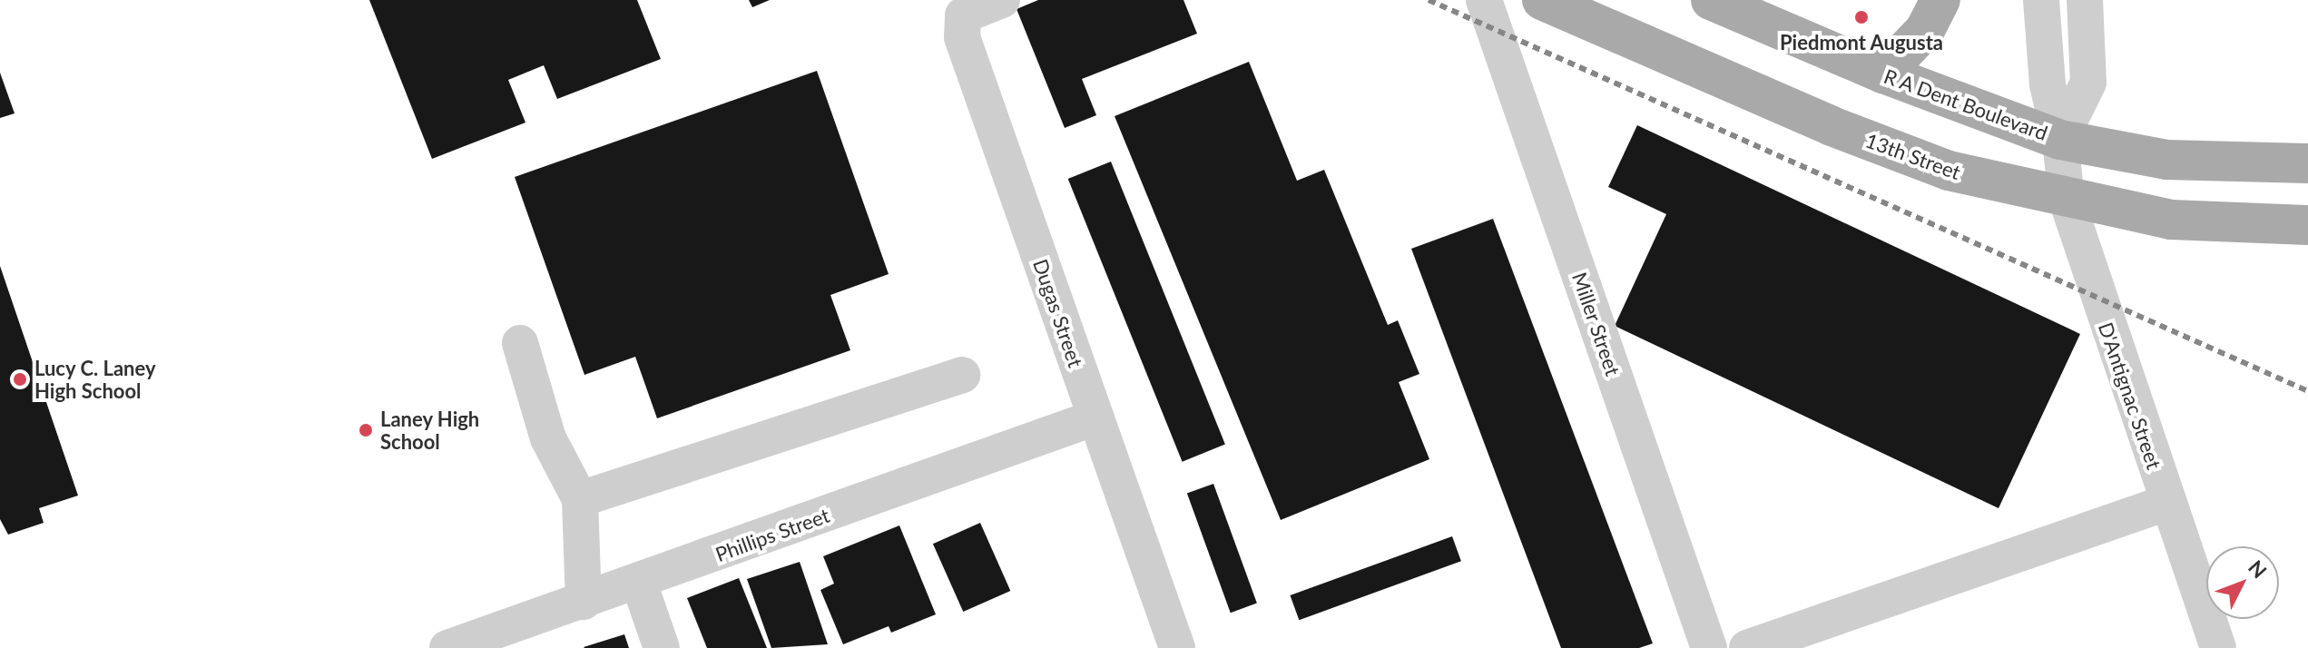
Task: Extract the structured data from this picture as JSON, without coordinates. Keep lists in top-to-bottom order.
{
  "streets": {
    "main road": ["R A Dent Boulevard", "13th Street"],
    "street": [
      "Dugas Street",
      "Miller Street",
      "D'Antignac Street",
      "Phillips Street"
    ]
  },
  "crossings": [
    ["R A Dent Boulevard", "D'Antignac Street"],
    ["13th Street", "D'Antignac Street"],
    ["Dugas Street", "Phillips Street"]
  ],
  "places": ["Piedmont Augusta", "Lucy C. Laney High School", "Laney High School"],
  "north": "top right"
}
